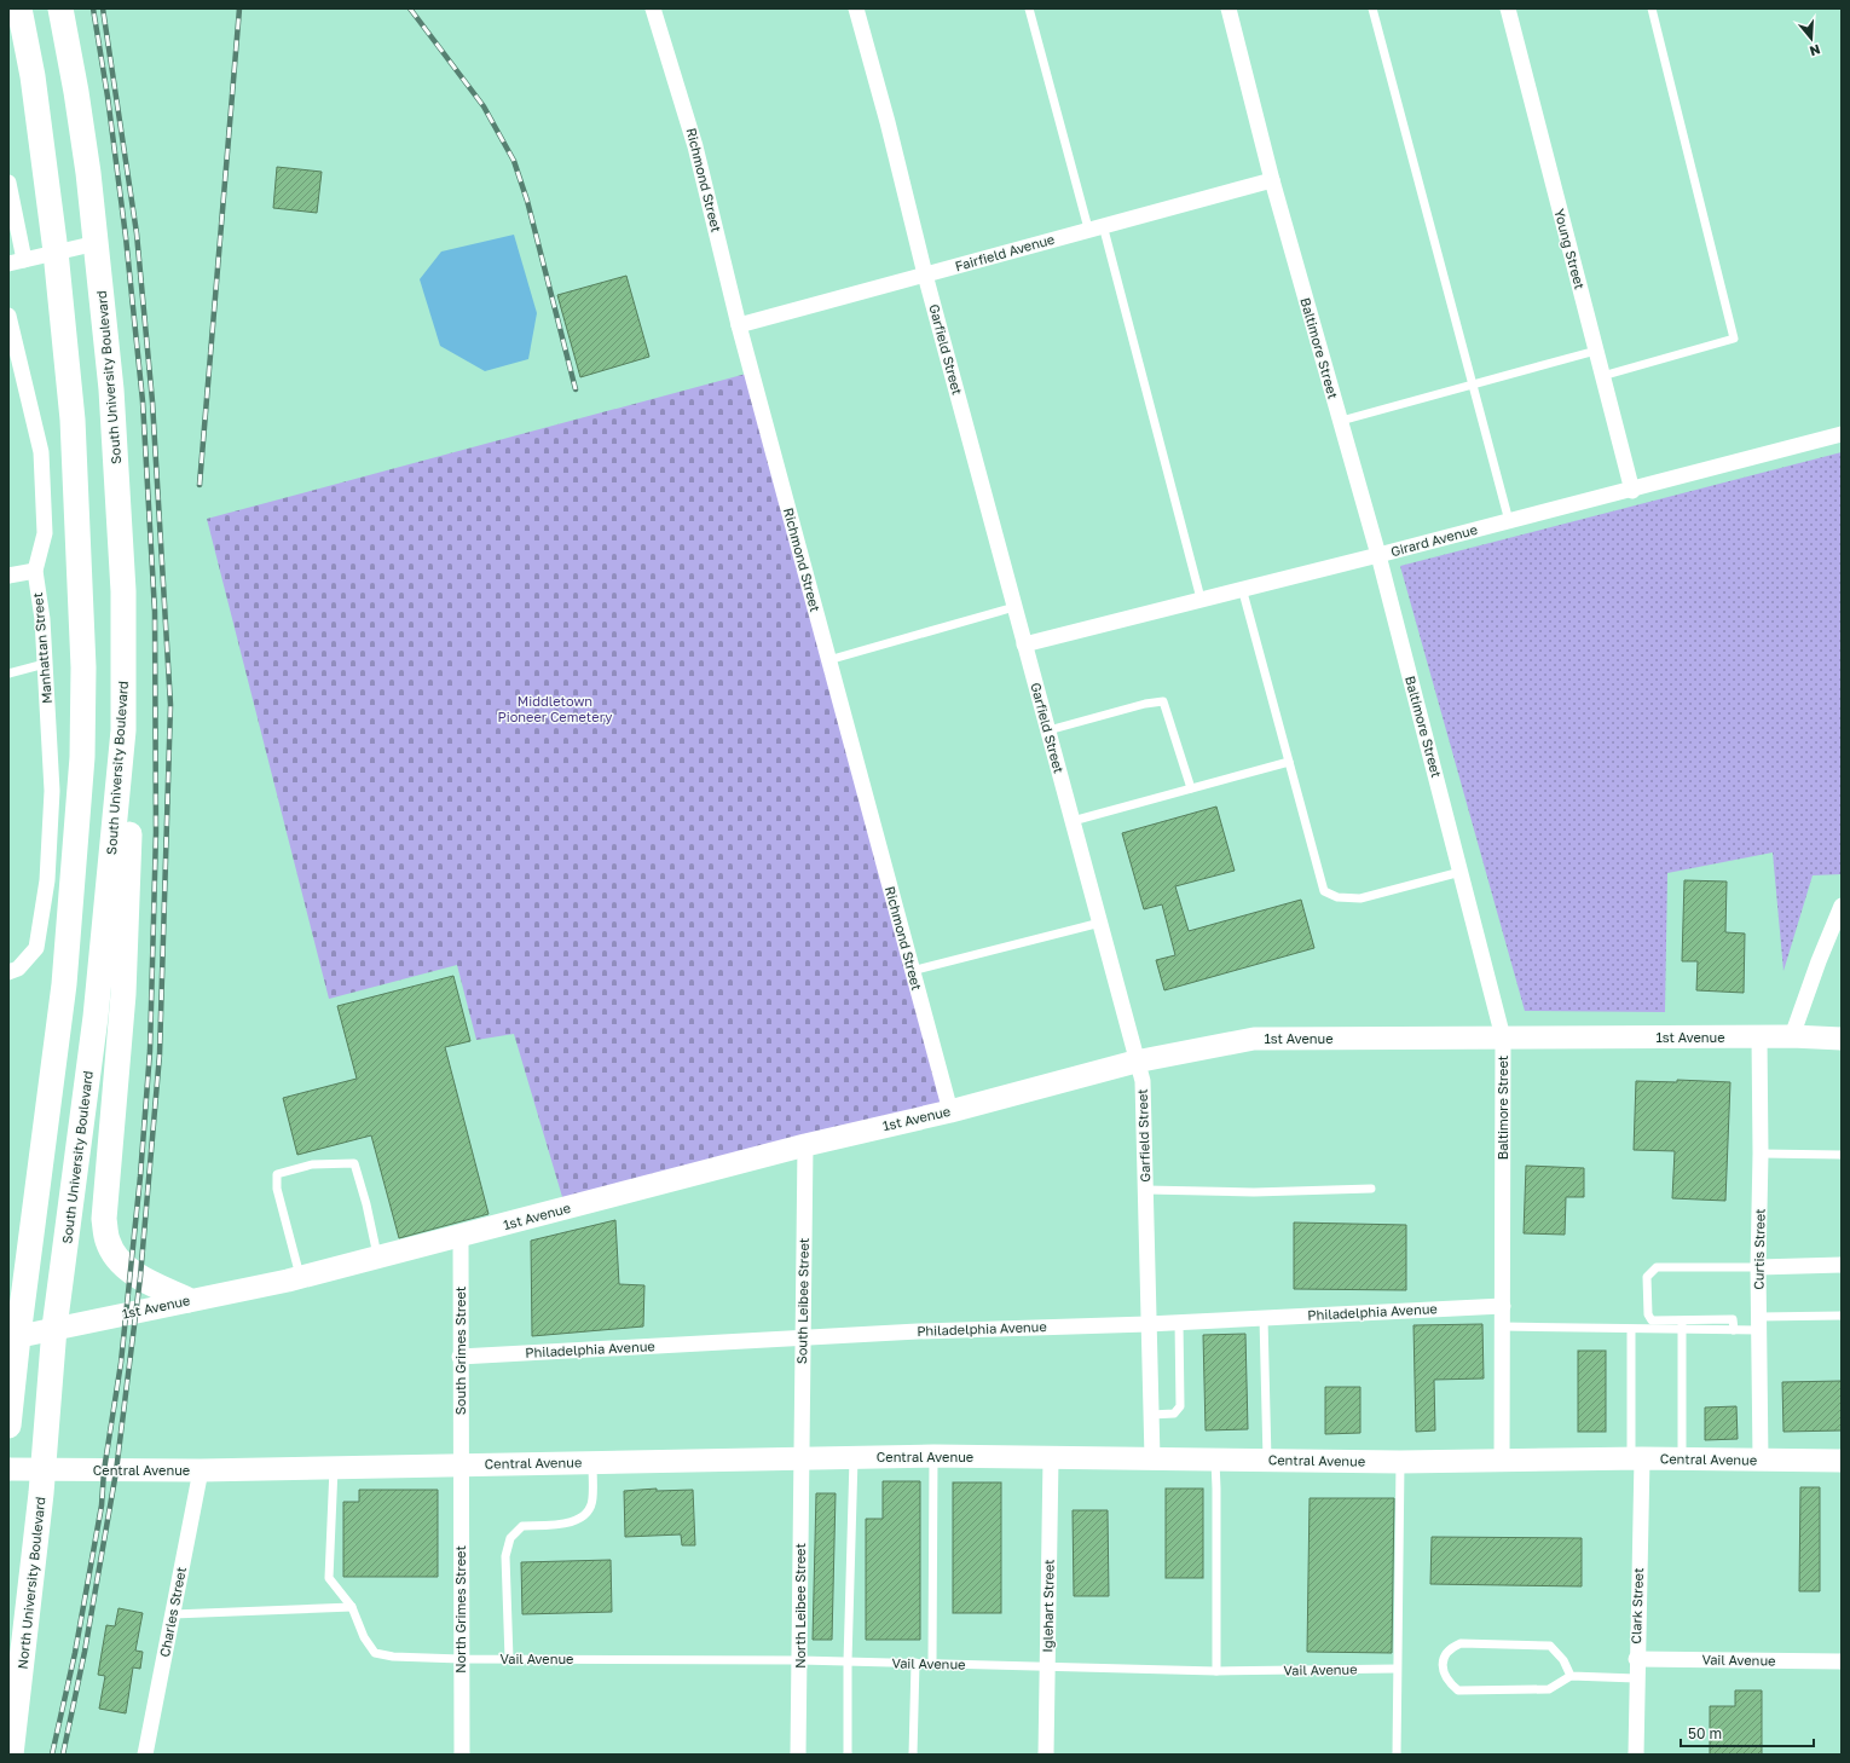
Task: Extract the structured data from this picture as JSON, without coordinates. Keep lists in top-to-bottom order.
{
  "streets": {
    "main road": [
      "South University Boulevard",
      "1st Avenue",
      "Central Avenue",
      "North University Boulevard"
    ],
    "street": [
      "Richmond Street",
      "Young Street",
      "Fairfield Avenue",
      "Baltimore Street",
      "Garfield Street",
      "Girard Avenue",
      "Manhattan Street",
      "Curtis Street",
      "South Leibee Street",
      "Philadelphia Avenue",
      "South Grimes Street",
      "North Leibee Street",
      "Iglehart Street",
      "Clark Street",
      "North Grimes Street",
      "Charles Street",
      "Vail Avenue"
    ]
  },
  "crossings": [
    ["Richmond Street", "Fairfield Avenue"],
    ["Richmond Street", "1st Avenue"],
    ["Young Street", "Girard Avenue"],
    ["Fairfield Avenue", "Baltimore Street"],
    ["Fairfield Avenue", "Garfield Street"],
    ["Baltimore Street", "Girard Avenue"],
    ["Baltimore Street", "1st Avenue"],
    ["Baltimore Street", "Philadelphia Avenue"],
    ["Baltimore Street", "Central Avenue"],
    ["Garfield Street", "Girard Avenue"],
    ["Garfield Street", "1st Avenue"],
    ["Garfield Street", "Philadelphia Avenue"],
    ["Garfield Street", "Central Avenue"],
    ["South University Boulevard", "1st Avenue"],
    ["South University Boulevard", "Central Avenue"],
    ["South University Boulevard", "North University Boulevard"],
    ["1st Avenue", "Curtis Street"],
    ["1st Avenue", "South Leibee Street"],
    ["1st Avenue", "South Grimes Street"],
    ["Curtis Street", "Central Avenue"],
    ["South Leibee Street", "Philadelphia Avenue"],
    ["South Leibee Street", "Central Avenue"],
    ["South Leibee Street", "North Leibee Street"],
    ["Philadelphia Avenue", "South Grimes Street"],
    ["South Grimes Street", "Central Avenue"],
    ["South Grimes Street", "North Grimes Street"],
    ["Central Avenue", "North University Boulevard"],
    ["Central Avenue", "North Leibee Street"],
    ["Central Avenue", "Iglehart Street"],
    ["Central Avenue", "Clark Street"],
    ["Central Avenue", "North Grimes Street"],
    ["Central Avenue", "Charles Street"],
    ["North Leibee Street", "Vail Avenue"],
    ["Iglehart Street", "Vail Avenue"],
    ["Clark Street", "Vail Avenue"],
    ["North Grimes Street", "Vail Avenue"]
  ],
  "parks": ["Middletown Pioneer Cemetery"],
  "scale_bar": "50 m",
  "north": "bottom"
}
